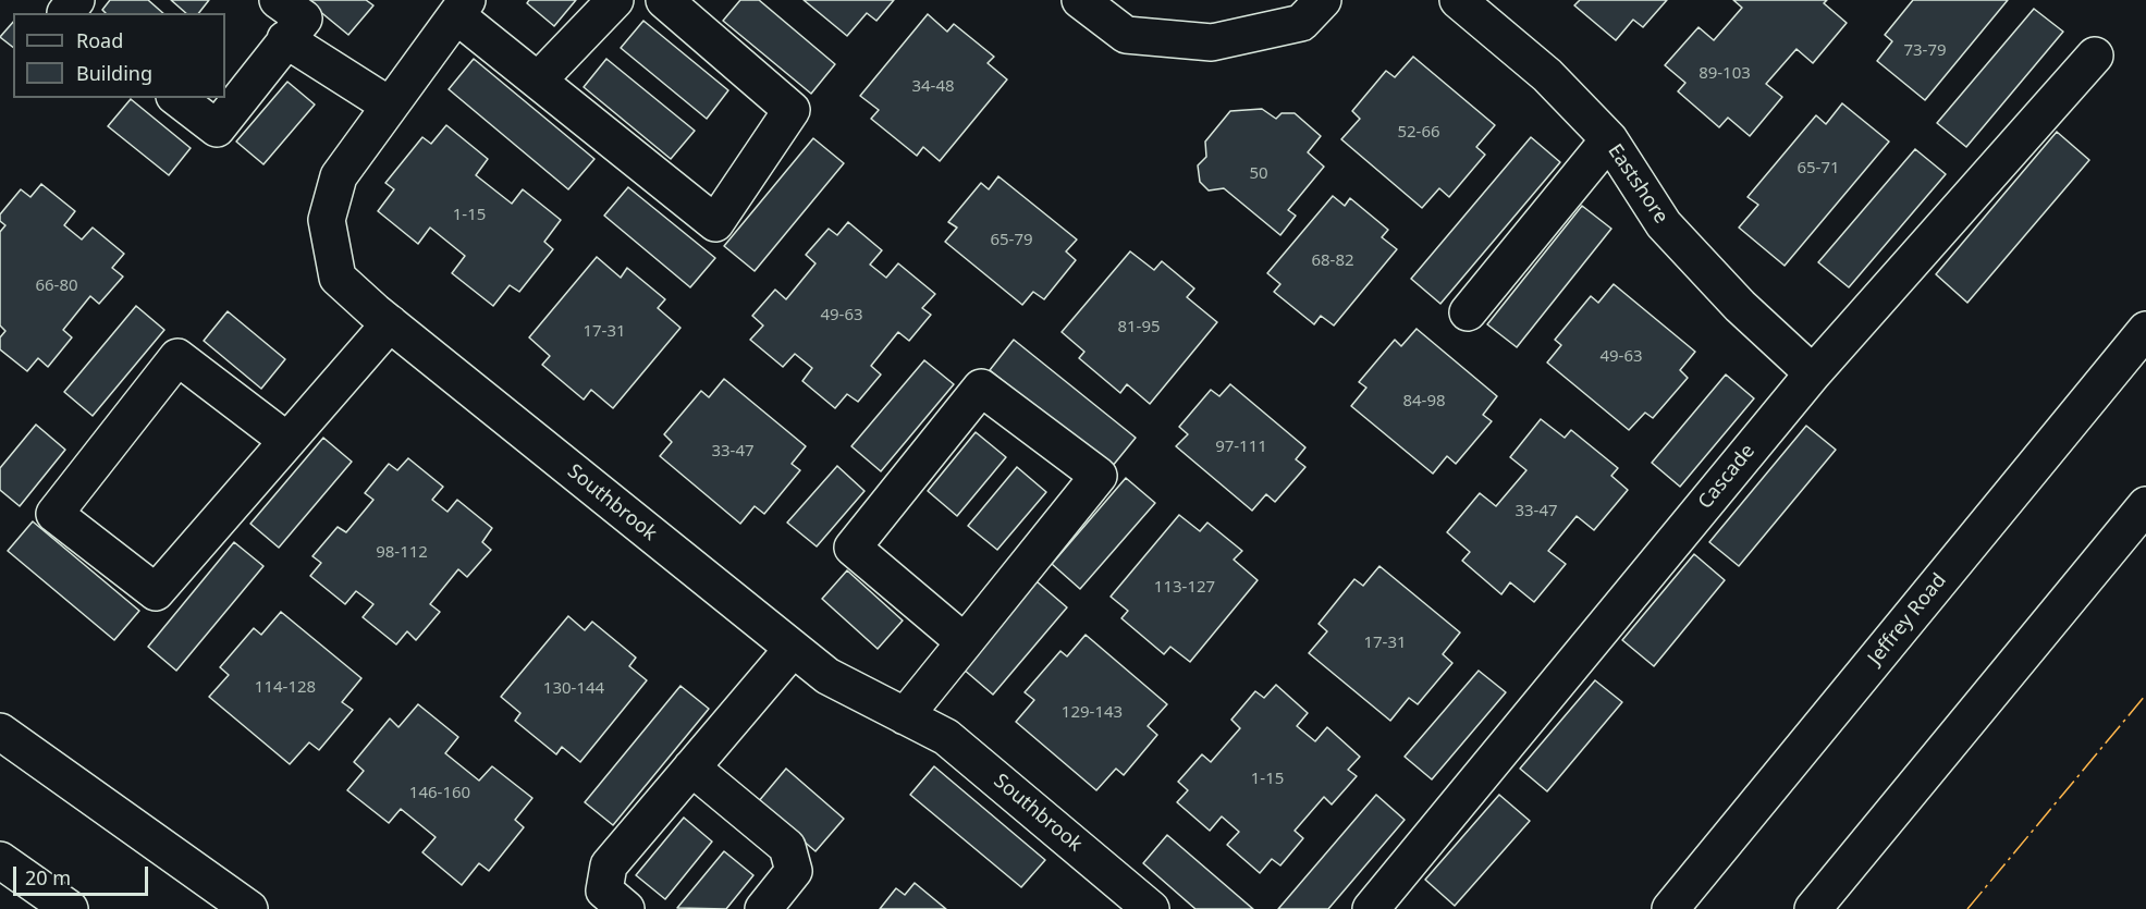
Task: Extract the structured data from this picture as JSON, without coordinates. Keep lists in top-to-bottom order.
{
  "streets": {
    "street": [
      "Eastshore",
      "Cascade",
      "Southbrook",
      "Jeffrey Road"
    ]
  },
  "crossings": [
    ["Eastshore", "Cascade"]
  ],
  "house_numbers": [
    "73-79",
    "89-103",
    "34-48",
    "52-66",
    "65-71",
    "50",
    "1-15",
    "65-79",
    "68-82",
    "66-80",
    "49-63",
    "81-95",
    "17-31",
    "49-63",
    "84-98",
    "97-111",
    "33-47",
    "33-47",
    "98-112",
    "113-127",
    "17-31",
    "114-128",
    "130-144",
    "129-143",
    "1-15",
    "146-160"
  ],
  "legend": ["Road", "Building"],
  "scale_bar": "20 m"
}
